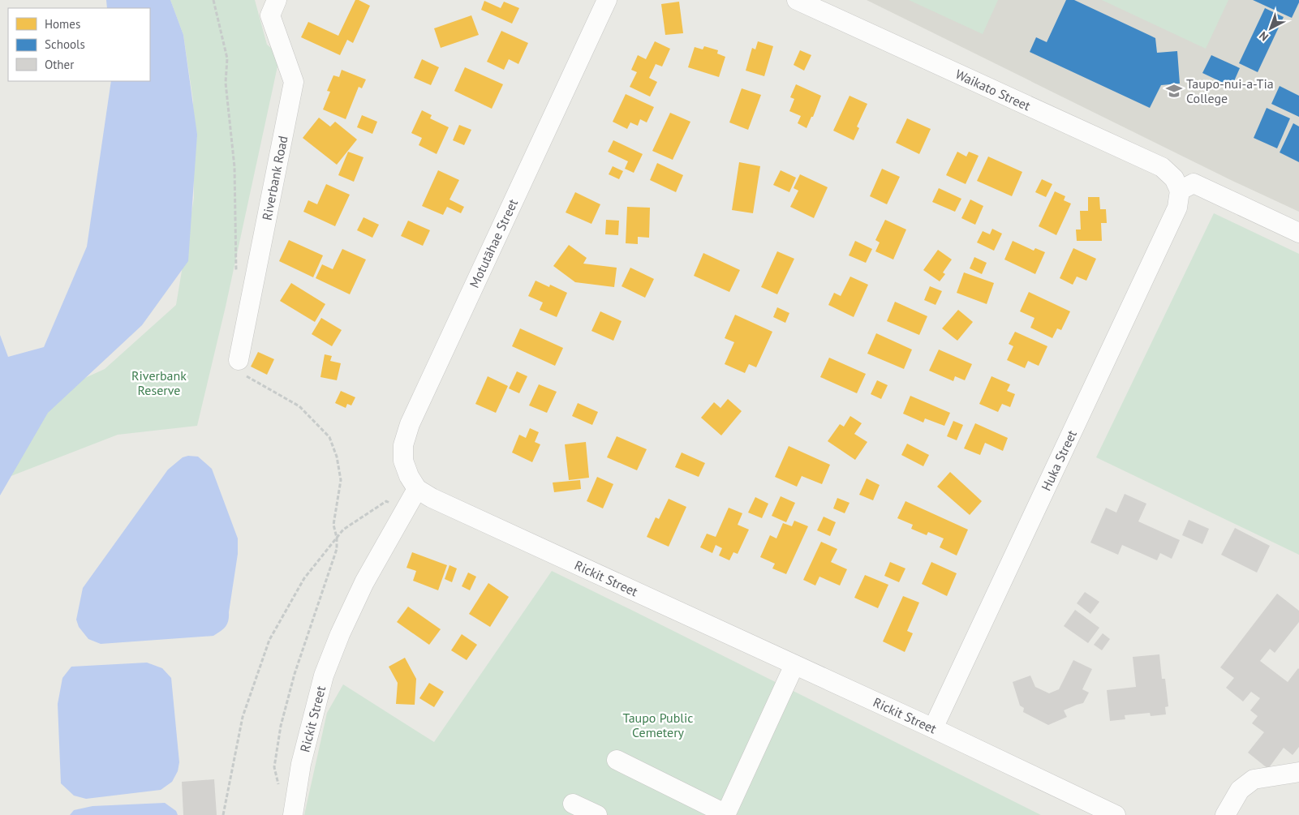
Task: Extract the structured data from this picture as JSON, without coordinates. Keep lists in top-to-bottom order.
{
  "streets": {
    "street": [
      "Waikato Street",
      "Riverbank Road",
      "Motutāhae Street",
      "Huka Street",
      "Rickit Street"
    ]
  },
  "crossings": [
    ["Waikato Street", "Huka Street"],
    ["Motutāhae Street", "Rickit Street"],
    ["Huka Street", "Rickit Street"]
  ],
  "parks": ["Riverbank Reserve", "Taupo Public Cemetery"],
  "places": {
    "school or university": ["Taupo-nui-a-Tia College"]
  },
  "legend": ["Homes", "Schools", "Other"],
  "north": "bottom left"
}
